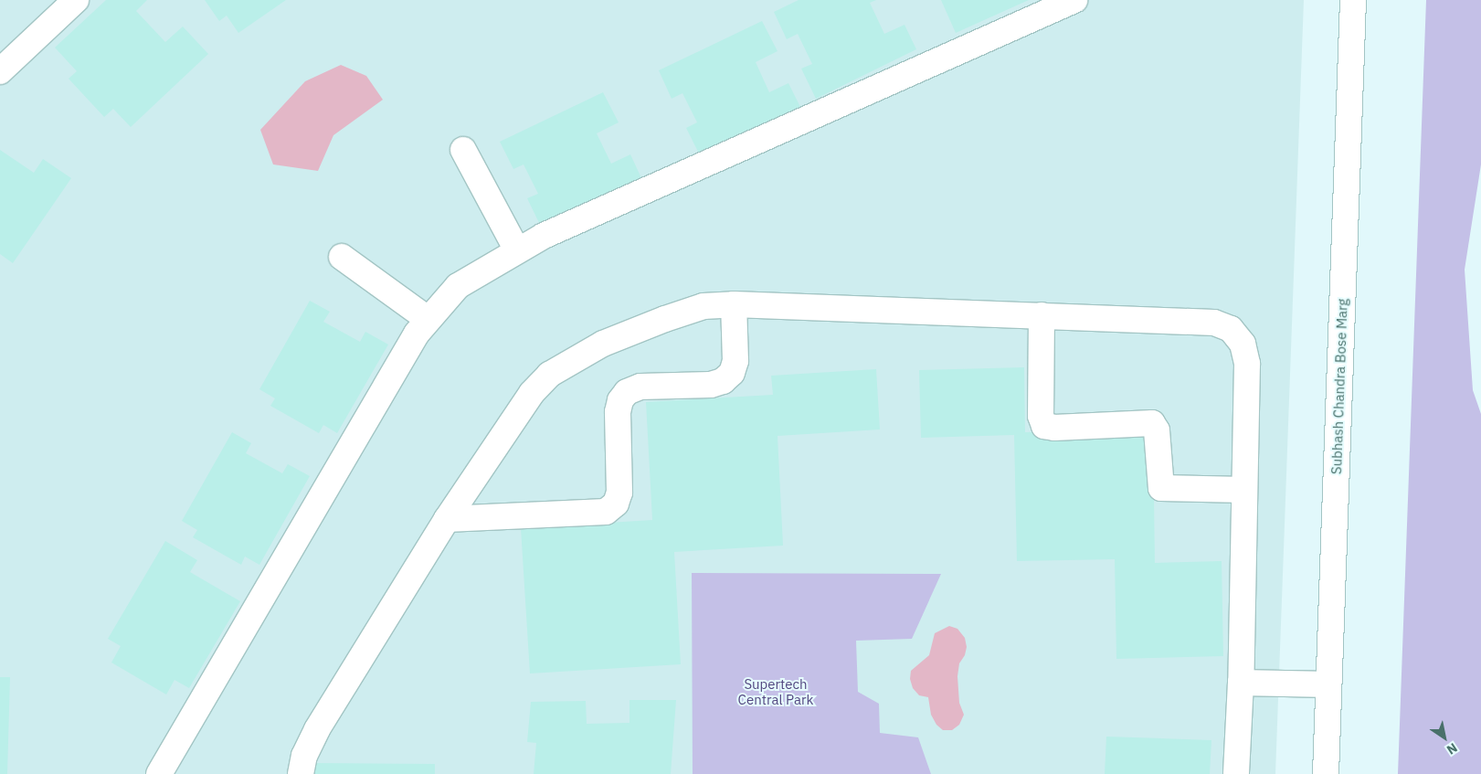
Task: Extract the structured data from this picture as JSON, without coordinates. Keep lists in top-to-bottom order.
{
  "streets": {
    "street": ["Subhash Chandra Bose Marg"]
  },
  "parks": ["Supertech Central Park"],
  "north": "bottom right"
}
